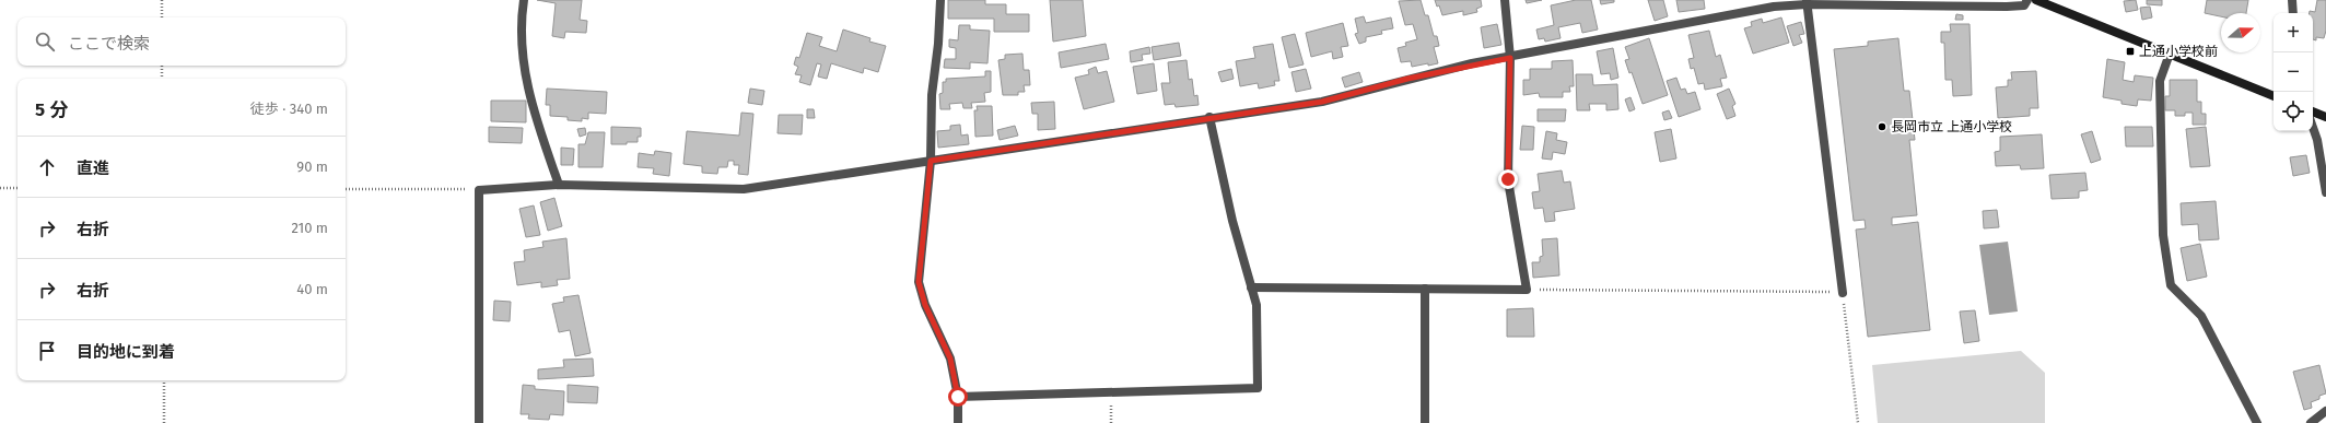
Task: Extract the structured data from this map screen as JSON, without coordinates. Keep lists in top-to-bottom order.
{
  "places": {
    "transit": ["上通小学校前"],
    "other": ["長岡市立 上通小学校"]
  },
  "north": "right",
  "page": {
    "map_buttons": ["+", "−"],
    "search": "ここで検索",
    "heading": ["5 分", "徒歩 · 340 m"],
    "list": [
      ["直進", "90 m"],
      ["右折", "210 m"],
      ["右折", "40 m"],
      "目的地に到着"
    ]
  }
}
